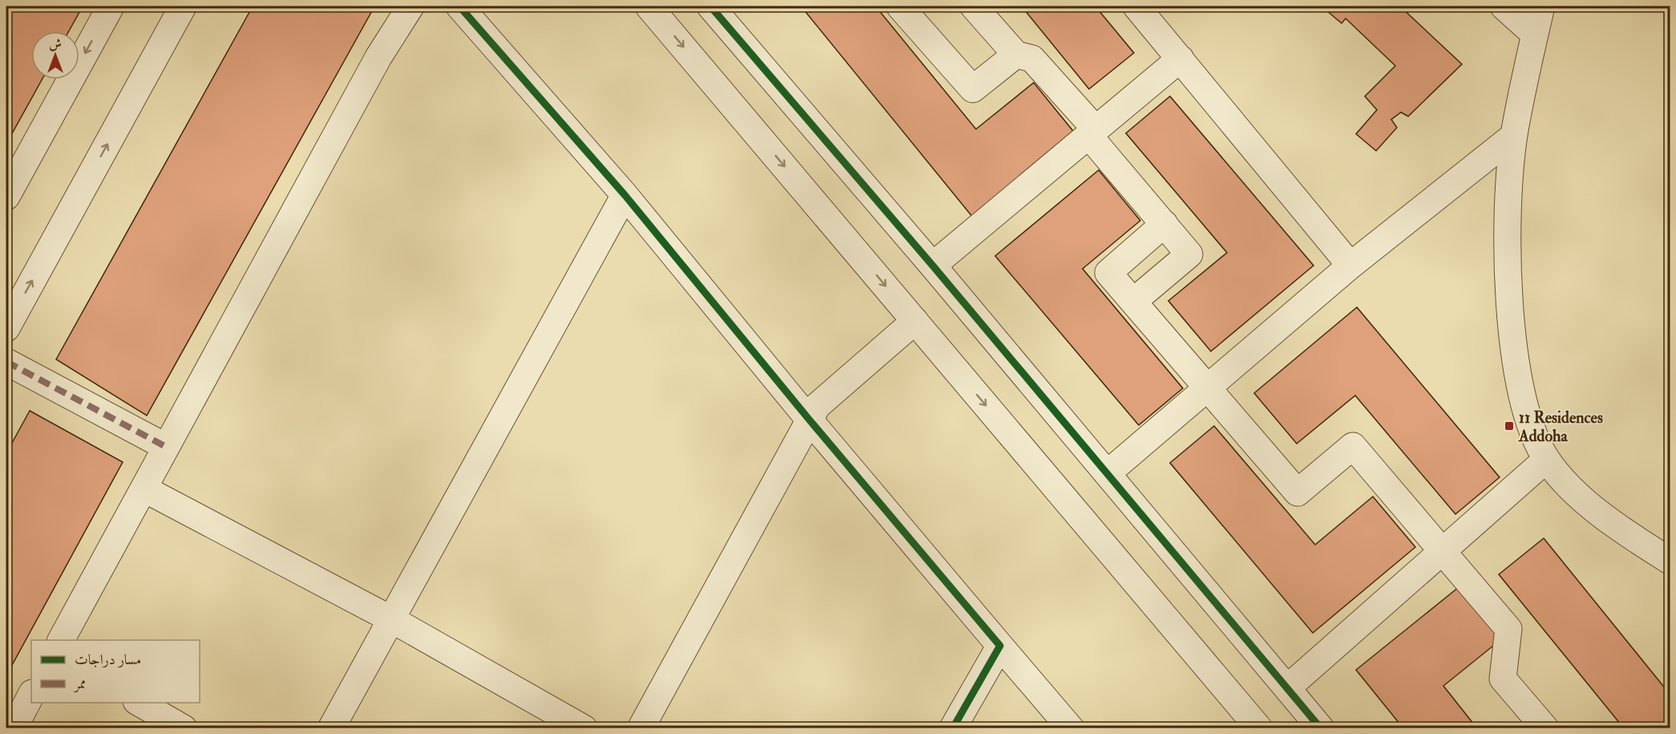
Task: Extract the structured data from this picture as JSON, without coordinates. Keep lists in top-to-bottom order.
{
  "places": {
    "transit": ["11 Residences Addoha"]
  },
  "legend": ["مسار دراجات", "ممر"],
  "north": "top"
}
